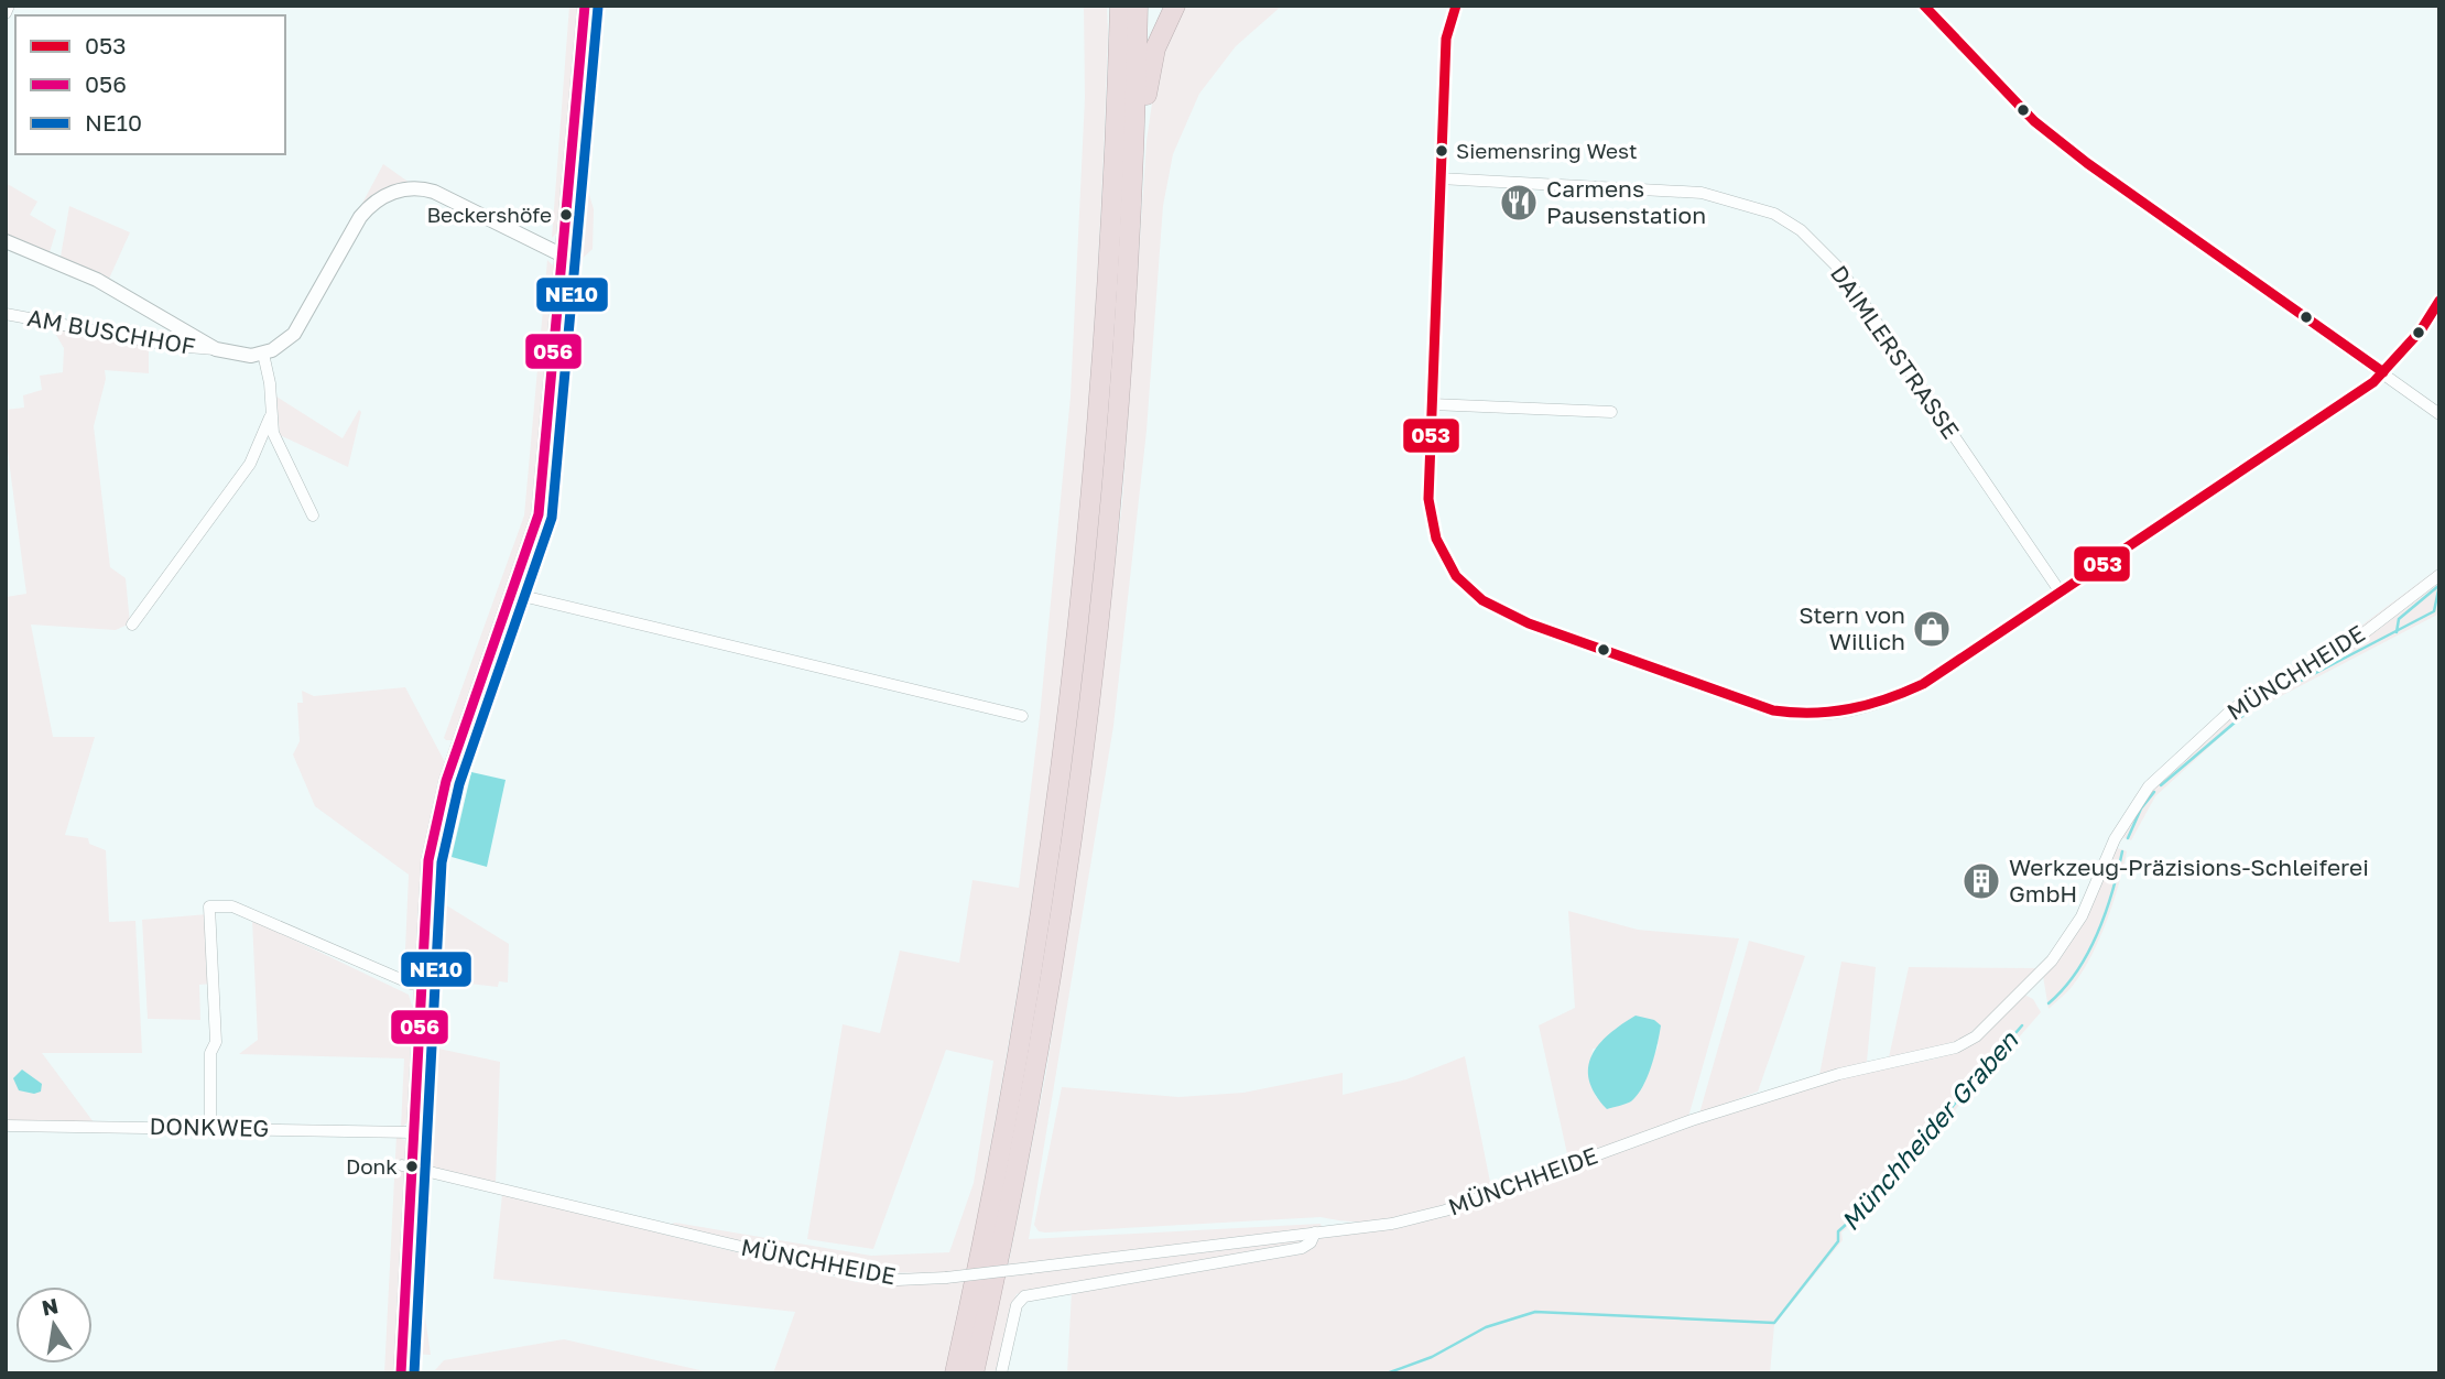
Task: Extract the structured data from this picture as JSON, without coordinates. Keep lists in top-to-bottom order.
{
  "streets": {
    "street": [
      "AM BUSCHHOF",
      "DAIMLERSTRASSE",
      "MÜNCHHEIDE",
      "DONKWEG"
    ]
  },
  "water": ["Münchheider Graben"],
  "places": {
    "other": ["Siemensring West", "Beckershöfe", "Donk"],
    "restaurant": ["Carmens Pausenstation"],
    "shop": ["Stern von Willich"],
    "building": ["Werkzeug-Präzisions-Schleiferei GmbH"]
  },
  "lines": ["transit line 053", "transit line 056", "transit line NE10"],
  "legend": ["053", "056", "NE10"],
  "north": "top"
}
